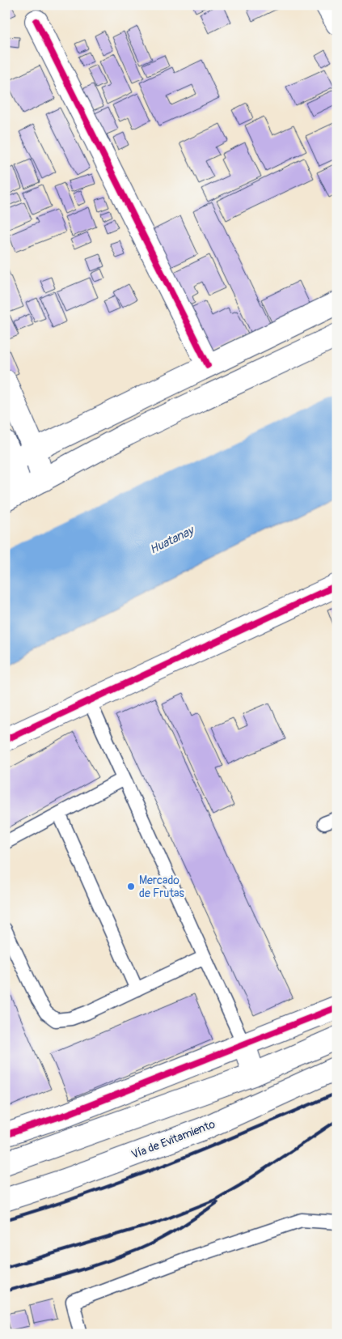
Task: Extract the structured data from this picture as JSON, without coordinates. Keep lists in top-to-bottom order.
{
  "streets": {
    "main road": ["Vía de Evitamiento"]
  },
  "water": ["Huatanay"],
  "places": ["Mercado de Frutas"]
}
